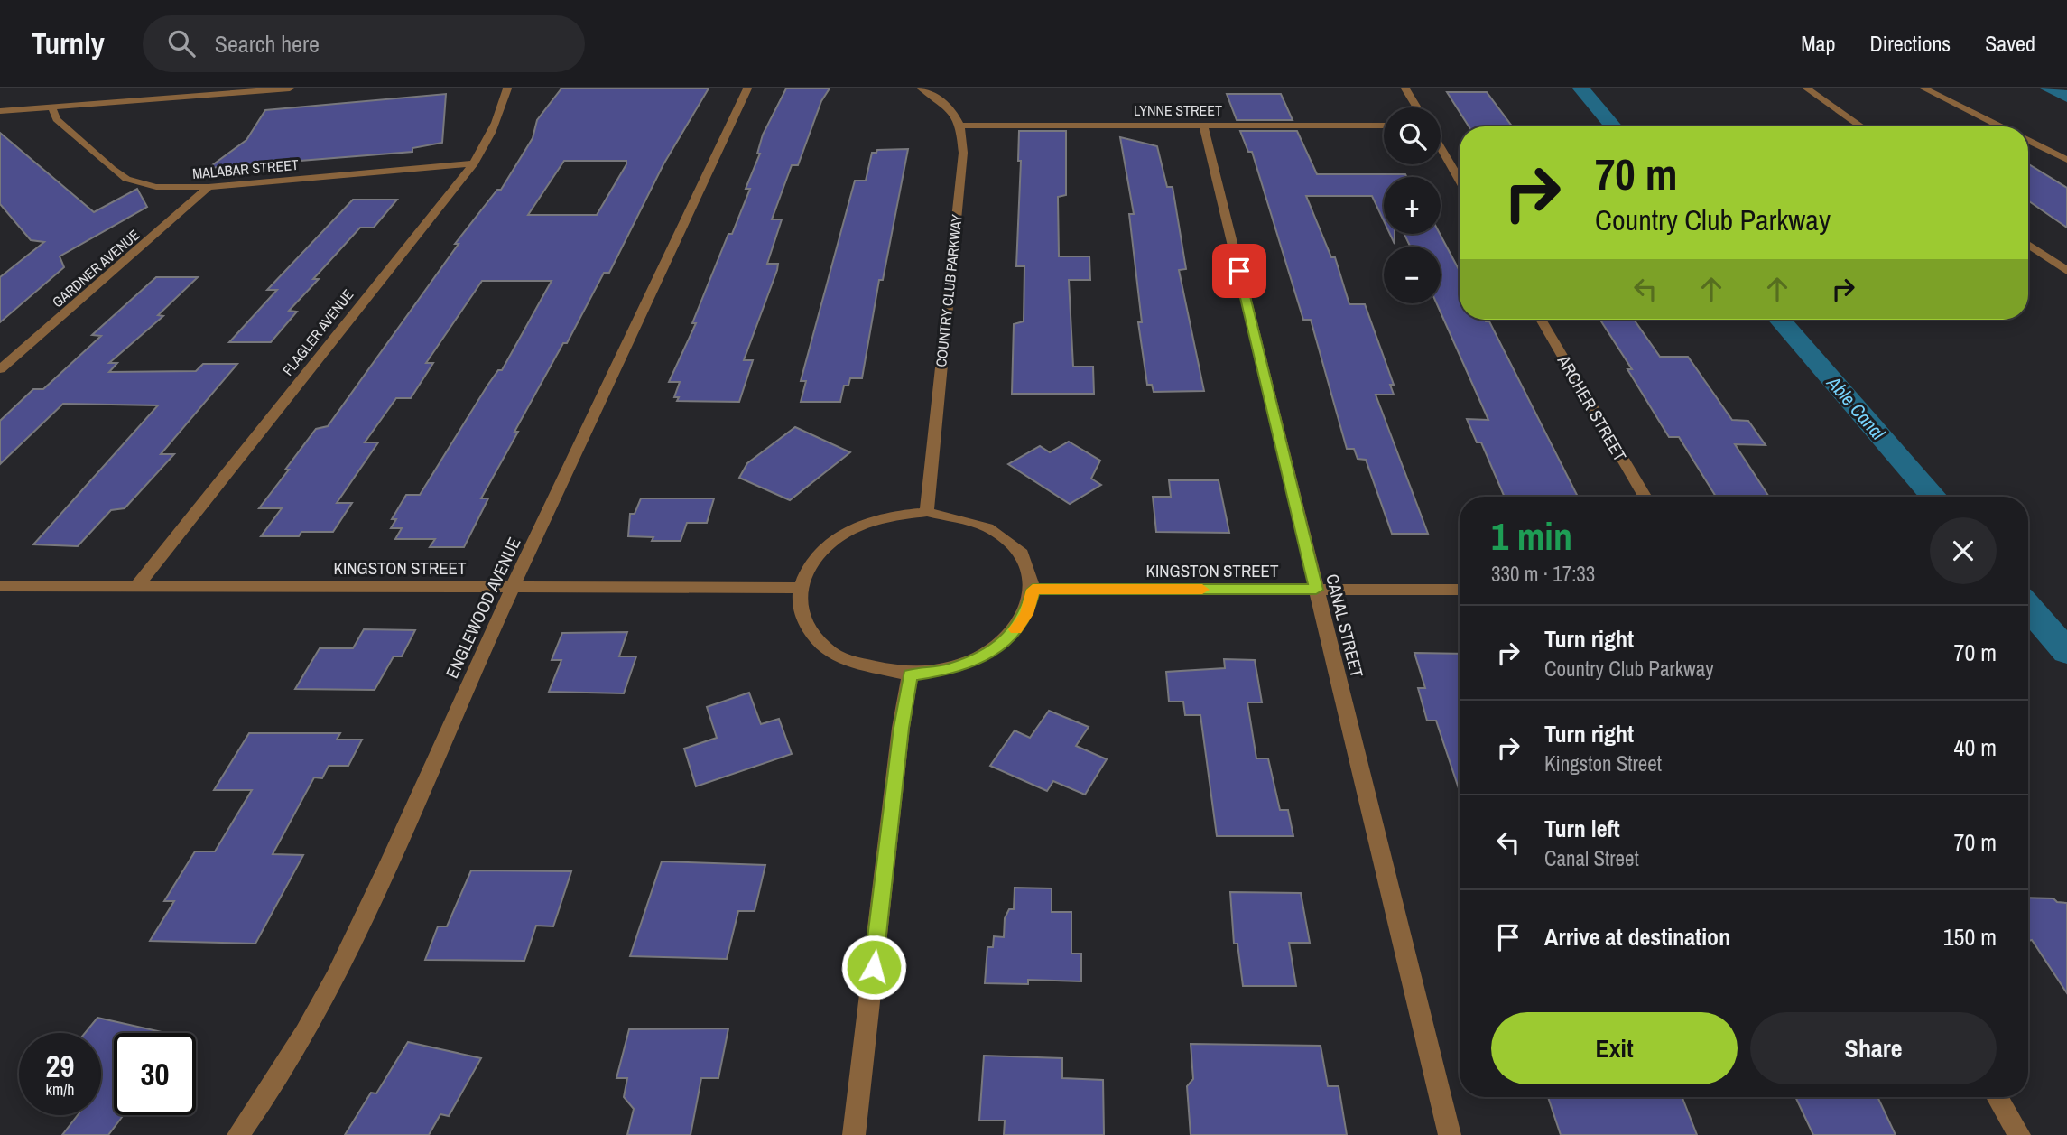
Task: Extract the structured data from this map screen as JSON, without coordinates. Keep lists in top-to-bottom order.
{
  "streets": {
    "street": [
      "LYNNE STREET",
      "MALABAR STREET",
      "GARDNER AVENUE",
      "COUNTRY CLUB PARKWAY",
      "FLAGLER AVENUE",
      "ARCHER STREET",
      "KINGSTON STREET",
      "ENGLEWOOD AVENUE",
      "CANAL STREET"
    ]
  },
  "crossings": [
    ["LYNNE STREET", "COUNTRY CLUB PARKWAY"],
    ["LYNNE STREET", "CANAL STREET"],
    ["MALABAR STREET", "GARDNER AVENUE"],
    ["MALABAR STREET", "FLAGLER AVENUE"],
    ["COUNTRY CLUB PARKWAY", "KINGSTON STREET"],
    ["FLAGLER AVENUE", "KINGSTON STREET"],
    ["KINGSTON STREET", "ENGLEWOOD AVENUE"],
    ["KINGSTON STREET", "CANAL STREET"]
  ],
  "water": ["Able Canal"],
  "page": {
    "header": "Turnly",
    "search": "Search here",
    "nav": ["Map", "Directions", "Saved"],
    "map_buttons": ["+", "−"],
    "turn": ["70 m", "Country Club Parkway"],
    "heading": ["1 min", "330 m · 17:33"],
    "list": [
      {
        "name": "Turn right",
        "note": "Country Club Parkway",
        "value": "70 m"
      },
      {
        "name": "Turn right",
        "note": "Kingston Street",
        "value": "40 m"
      },
      {
        "name": "Turn left",
        "note": "Canal Street",
        "value": "70 m"
      },
      {
        "name": "Arrive at destination",
        "value": "150 m"
      }
    ],
    "buttons": ["Exit", "Share"],
    "speed": "29 km/h",
    "limit": "30"
  }
}
